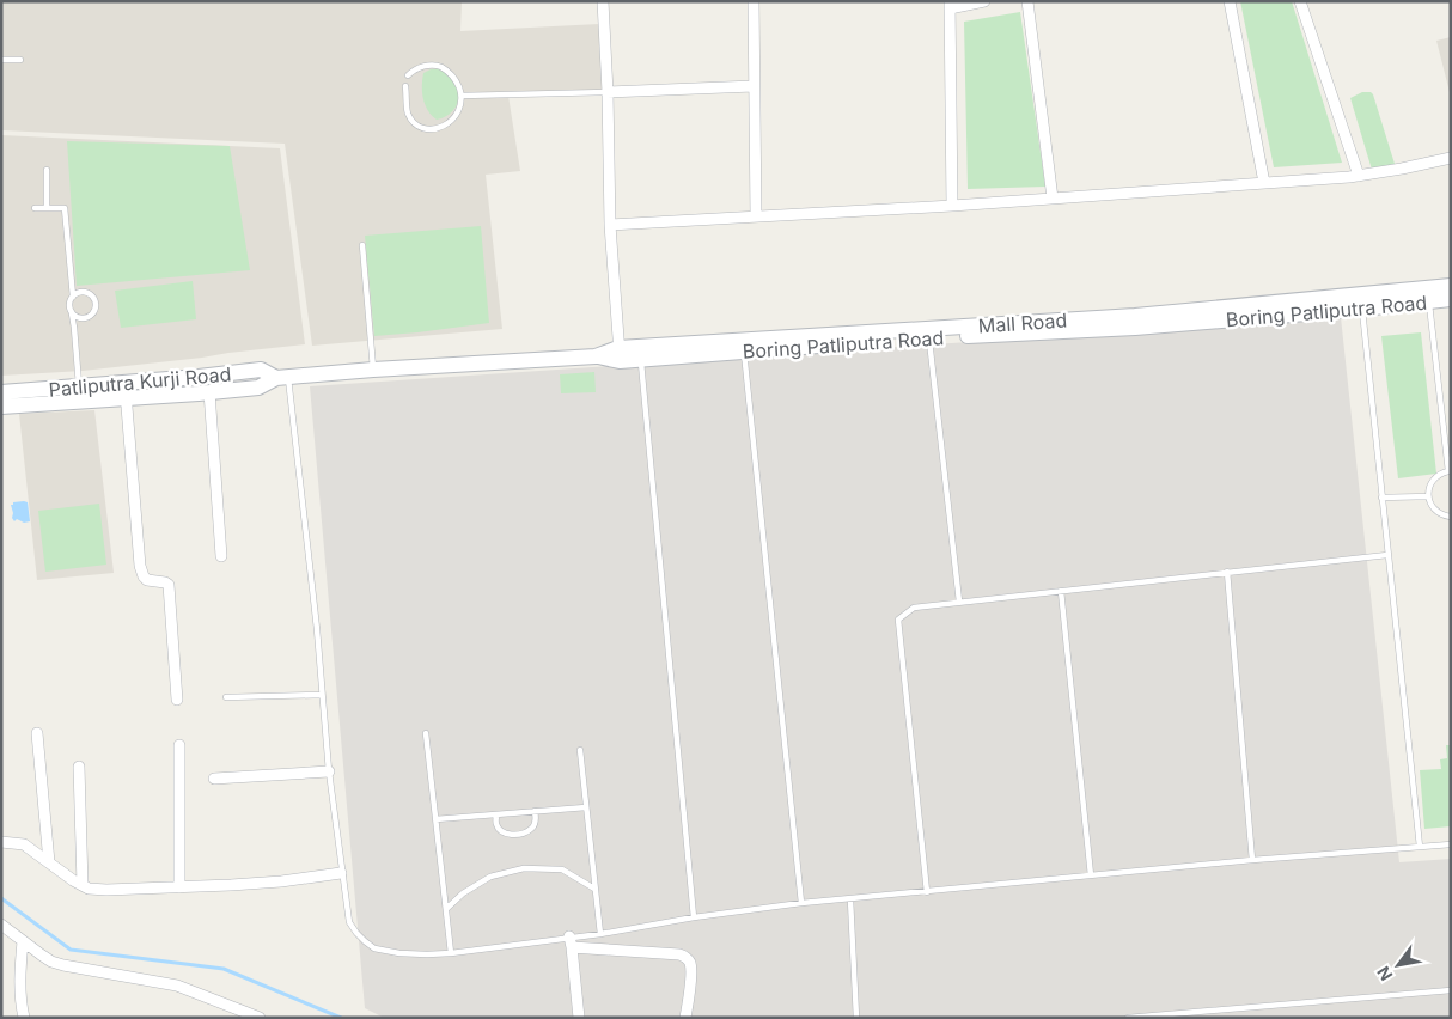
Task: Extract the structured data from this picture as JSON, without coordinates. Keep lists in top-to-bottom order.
{
  "streets": {
    "street": ["Boring Patliputra Road", "Mall Road", "Patliputra Kurji Road"]
  },
  "crossings": [
    ["Boring Patliputra Road", "Mall Road"],
    ["Mall Road", "Patliputra Kurji Road"]
  ],
  "north": "bottom left"
}
